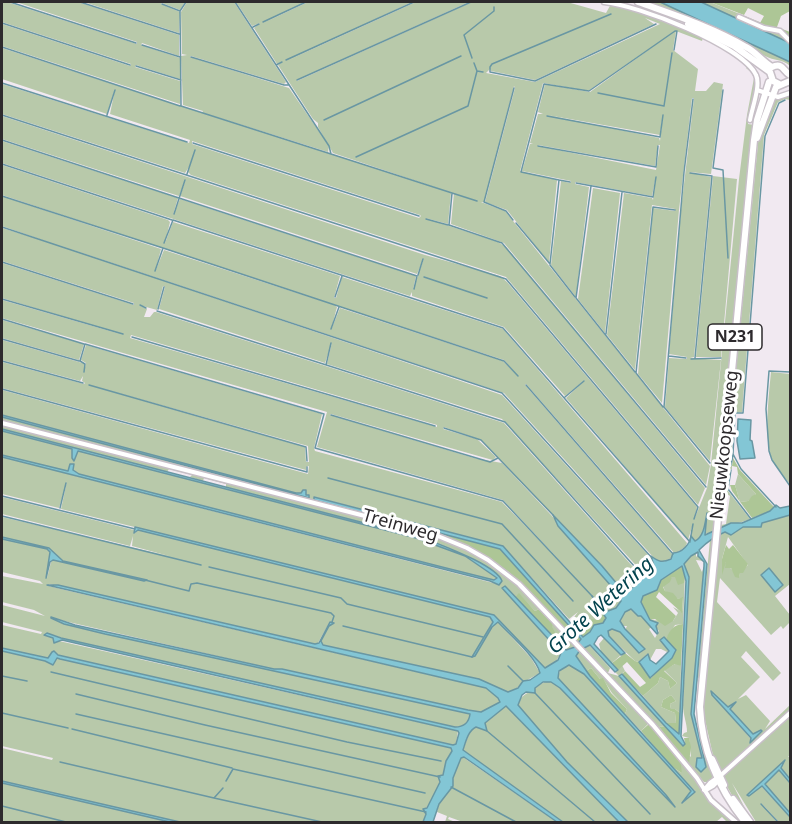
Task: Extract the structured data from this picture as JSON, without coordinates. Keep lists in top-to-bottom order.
{
  "streets": {
    "main road": ["N231", "Nieuwkoopseweg"],
    "street": ["Treinweg"]
  },
  "water": ["Grote Wetering"]
}
